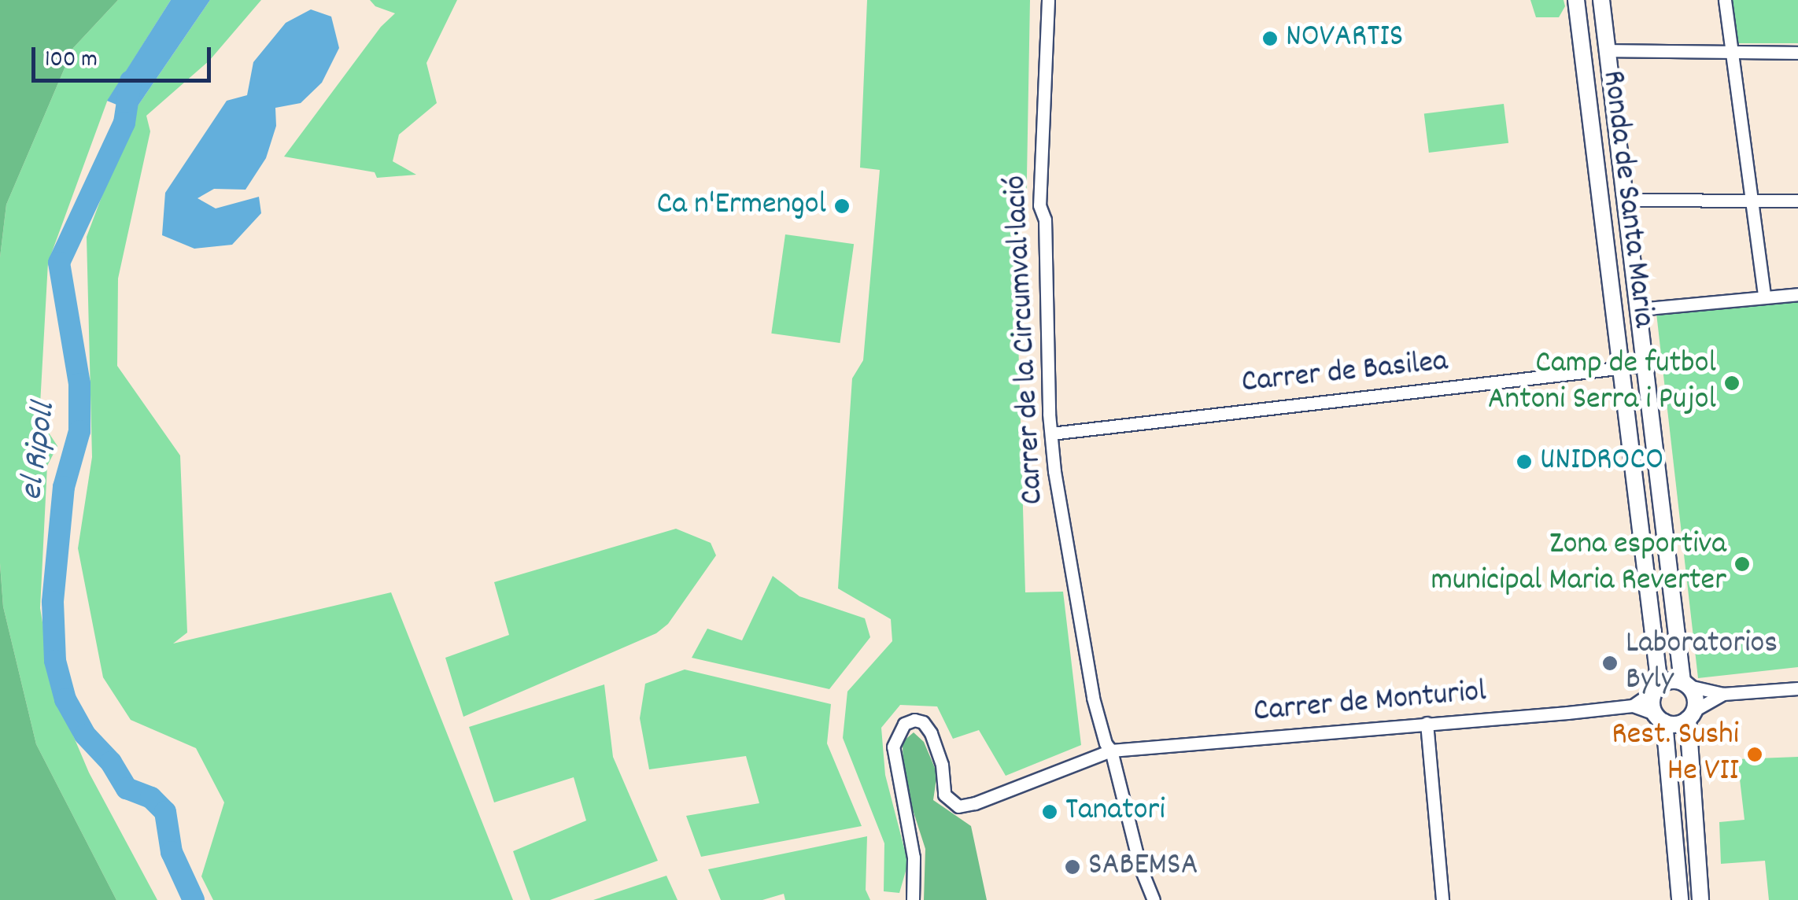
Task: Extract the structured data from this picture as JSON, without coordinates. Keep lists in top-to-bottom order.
{
  "streets": {
    "street": [
      "Ronda de Santa Maria",
      "Carrer de la Circumval·lació",
      "Carrer de Basilea",
      "Carrer de Monturiol"
    ]
  },
  "crossings": [
    ["Ronda de Santa Maria", "Carrer de Basilea"],
    ["Ronda de Santa Maria", "Carrer de Monturiol"],
    ["Carrer de la Circumval·lació", "Carrer de Basilea"],
    ["Carrer de la Circumval·lació", "Carrer de Monturiol"]
  ],
  "water": ["el Ripoll"],
  "places": [
    "NOVARTIS",
    "Ca n'Ermengol",
    "Camp de futbol Antoni Serra i Pujol",
    "UNIDROCO",
    "Zona esportiva municipal Maria Reverter",
    "Laboratorios Byly",
    "Rest. Sushi He VII",
    "Tanatori",
    "SABEMSA"
  ],
  "scale_bar": "100 m"
}
